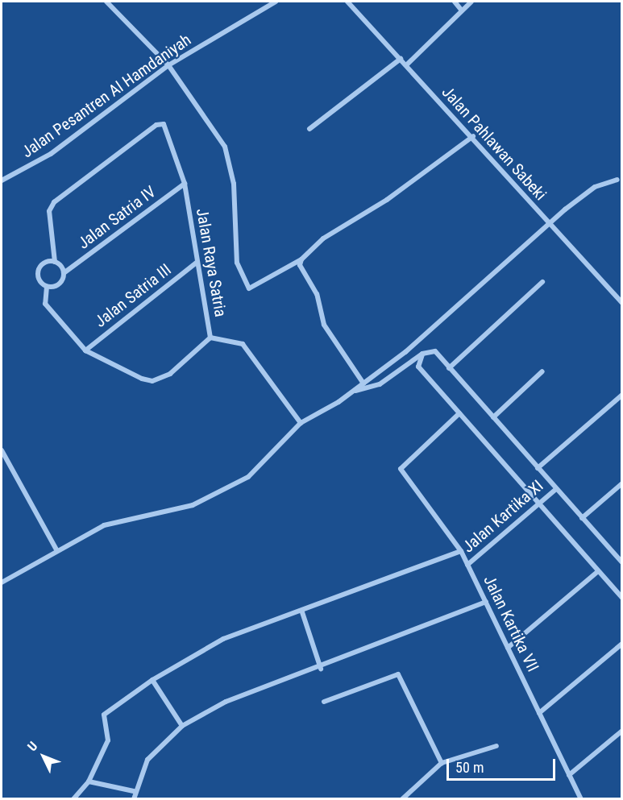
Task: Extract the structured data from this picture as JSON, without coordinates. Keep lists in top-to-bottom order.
{
  "streets": {
    "street": [
      "Jalan Pesantren Al Hamdaniyah",
      "Jalan Pahlawan Sabeki",
      "Jalan Satria IV",
      "Jalan Raya Satria",
      "Jalan Satria III",
      "Jalan Kartika XI",
      "Jalan Kartika VII"
    ]
  },
  "crossings": [
    ["Jalan Satria IV", "Jalan Raya Satria"],
    ["Jalan Raya Satria", "Jalan Satria III"],
    ["Jalan Kartika XI", "Jalan Kartika VII"]
  ],
  "scale_bar": "50 m",
  "north": "top left"
}
